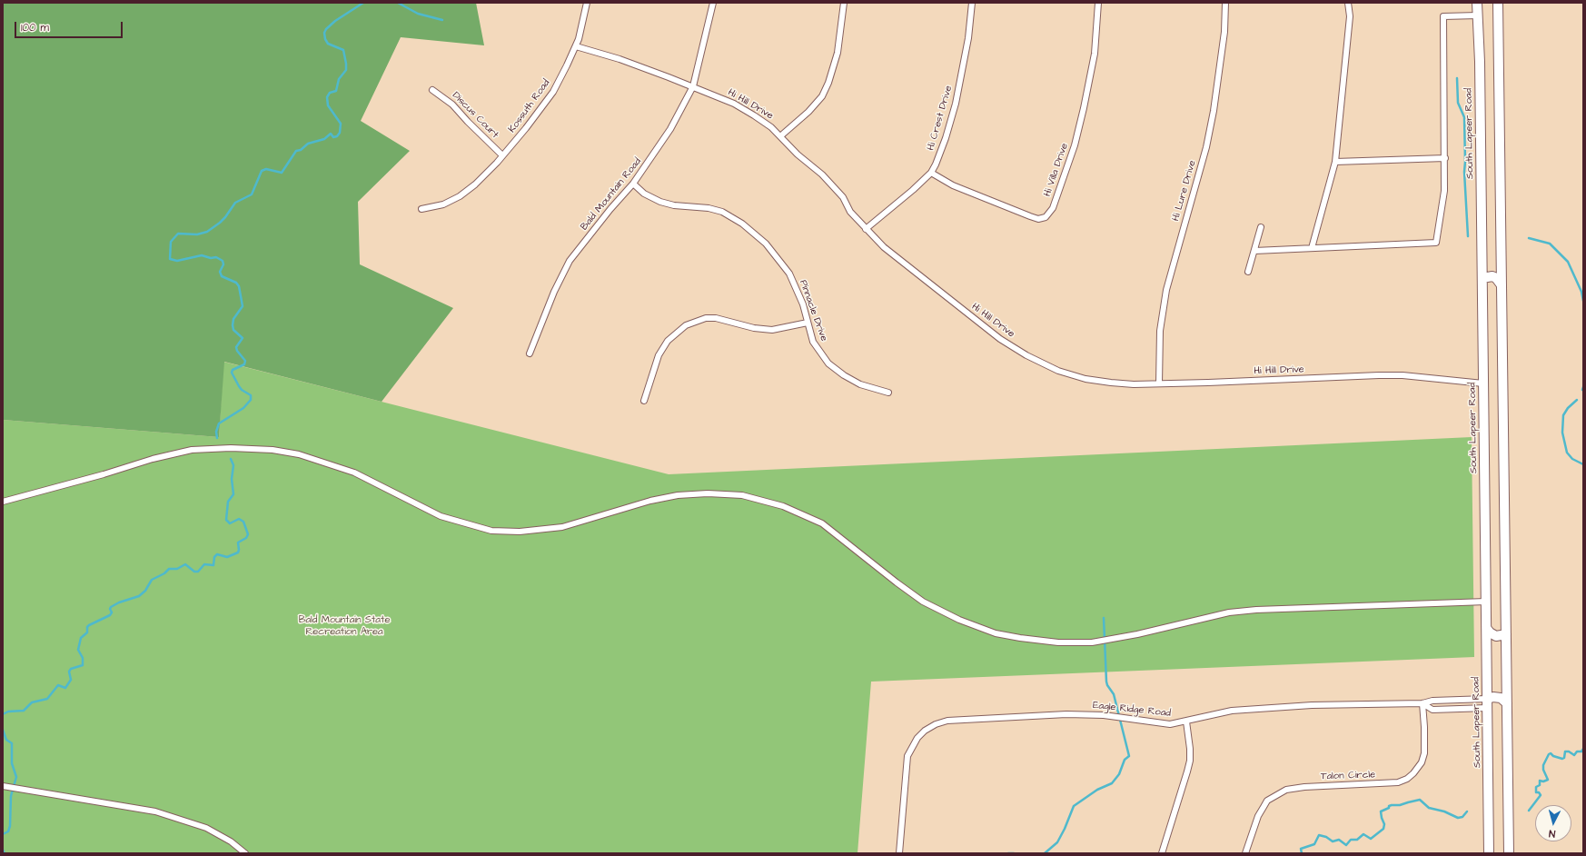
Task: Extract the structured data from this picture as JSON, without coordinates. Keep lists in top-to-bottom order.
{
  "streets": {
    "main road": ["South Lapeer Road"],
    "street": [
      "Hi Hill Drive",
      "Kossuth Road",
      "Discus Court",
      "Hi Crest Drive",
      "Hi Villa Drive",
      "Hi Lure Drive",
      "Bald Mountain Road",
      "Pinnacle Drive",
      "Eagle Ridge Road",
      "Talon Circle"
    ]
  },
  "crossings": [
    ["Hi Hill Drive", "Kossuth Road"],
    ["Hi Hill Drive", "Hi Crest Drive"],
    ["Hi Hill Drive", "South Lapeer Road"],
    ["Hi Hill Drive", "Hi Lure Drive"],
    ["Hi Hill Drive", "Bald Mountain Road"],
    ["Kossuth Road", "Discus Court"],
    ["Hi Crest Drive", "Hi Villa Drive"],
    ["South Lapeer Road", "Eagle Ridge Road"],
    ["Bald Mountain Road", "Pinnacle Drive"],
    ["Eagle Ridge Road", "Talon Circle"]
  ],
  "parks": ["Bald Mountain State Recreation Area"],
  "scale_bar": "100 m",
  "north": "bottom"
}
